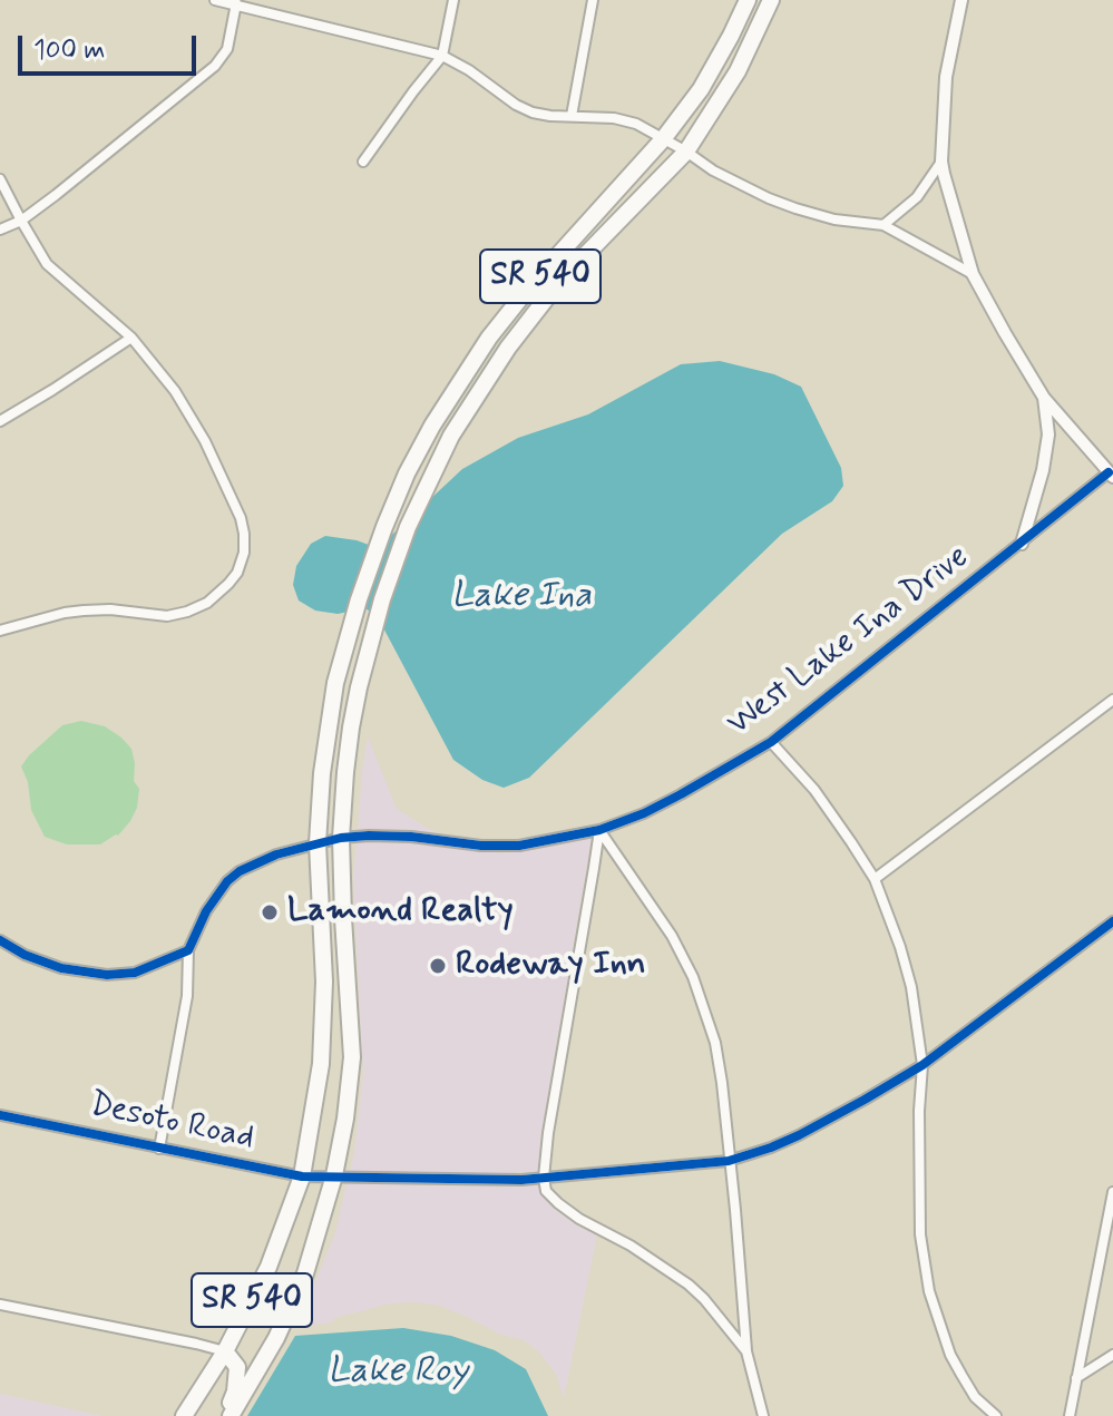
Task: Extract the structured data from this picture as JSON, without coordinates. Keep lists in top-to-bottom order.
{
  "streets": {
    "main road": ["SR 540"],
    "street": ["West Lake Ina Drive", "Desoto Road"]
  },
  "crossings": [
    ["SR 540", "West Lake Ina Drive"],
    ["SR 540", "Desoto Road"]
  ],
  "water": ["Lake Ina", "Lake Roy"],
  "places": ["Lamond Realty", "Rodeway Inn"],
  "scale_bar": "100 m"
}
